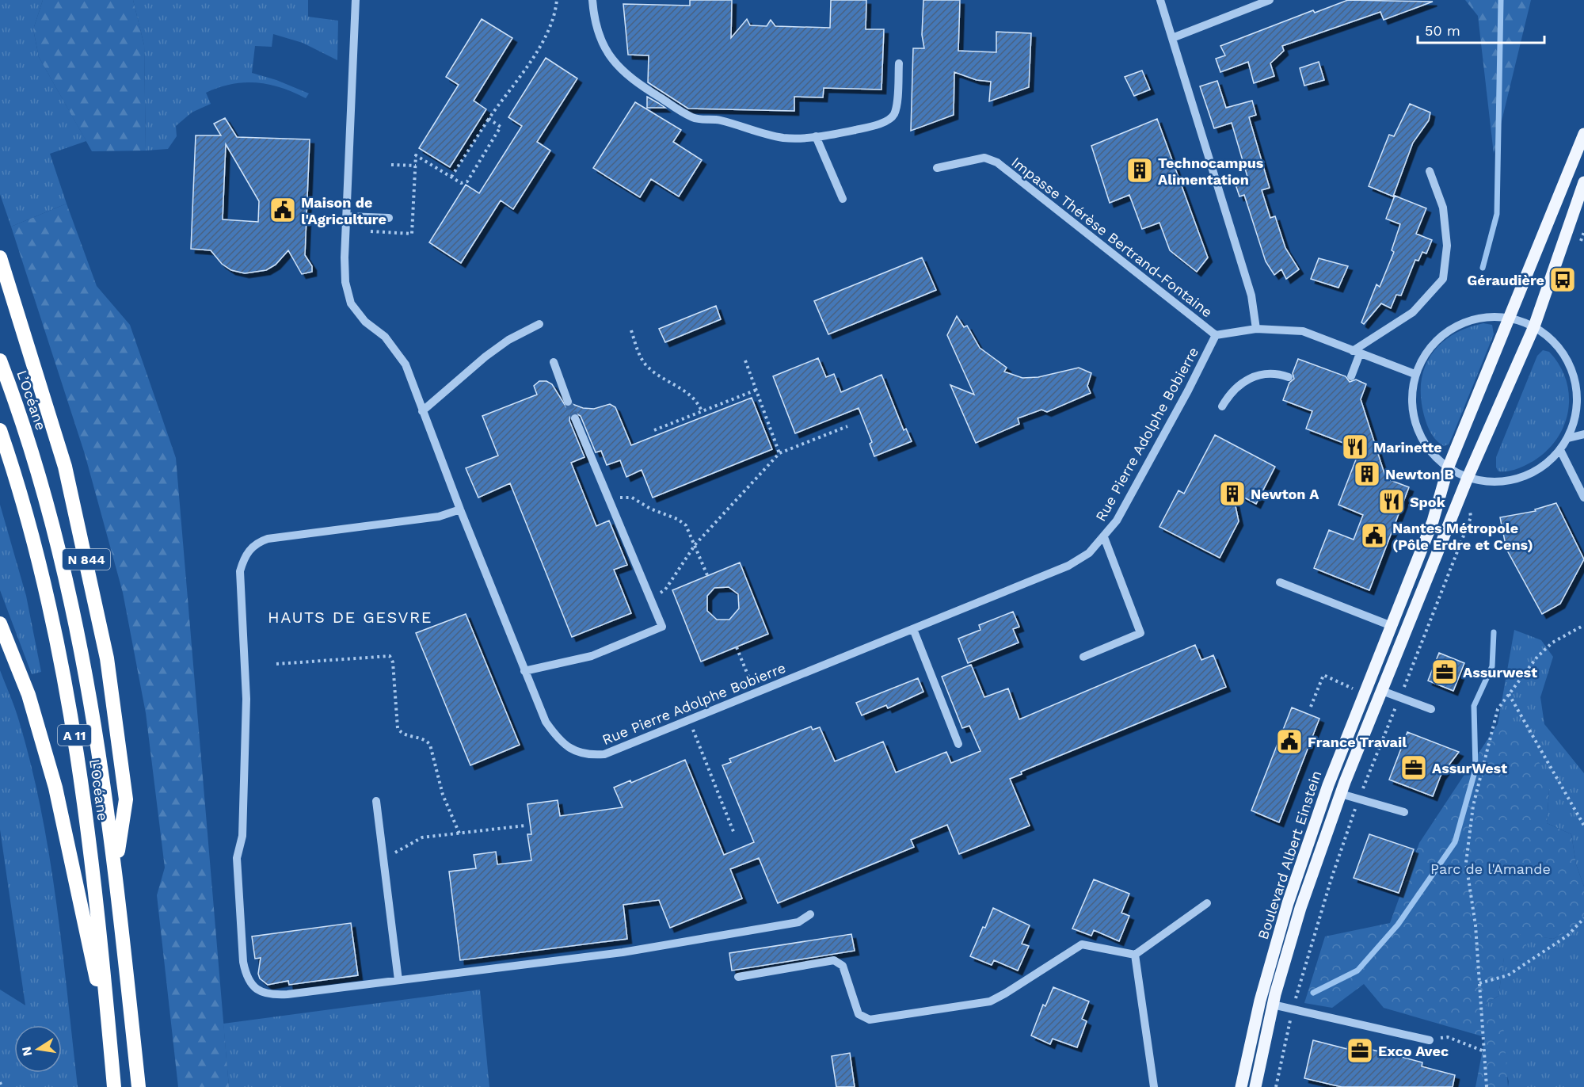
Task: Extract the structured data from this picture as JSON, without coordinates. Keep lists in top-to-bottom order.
{
  "streets": {
    "highway": ["L’Océane", "N 844", "A 11"],
    "main road": ["Boulevard Albert Einstein"],
    "street": ["Impasse Thérèse Bertrand-Fontaine", "Rue Pierre Adolphe Bobierre"]
  },
  "crossings": [
    ["Impasse Thérèse Bertrand-Fontaine", "Rue Pierre Adolphe Bobierre"],
    ["L’Océane", "N 844"],
    ["L’Océane", "A 11"],
    ["N 844", "A 11"]
  ],
  "districts": ["HAUTS DE GESVRE"],
  "parks": ["Parc de l'Amande"],
  "places": {
    "building": ["Technocampus Alimentation", "Newton B", "Newton A"],
    "public building": ["Maison de l'Agriculture", "Nantes Métropole (Pôle Erdre et Cens)", "France Travail"],
    "bus stop": ["Géraudière"],
    "restaurant": ["Marinette", "Spok"],
    "office": ["Assurwest", "AssurWest", "Exco Avec"]
  },
  "scale_bar": "50 m",
  "north": "left"
}
